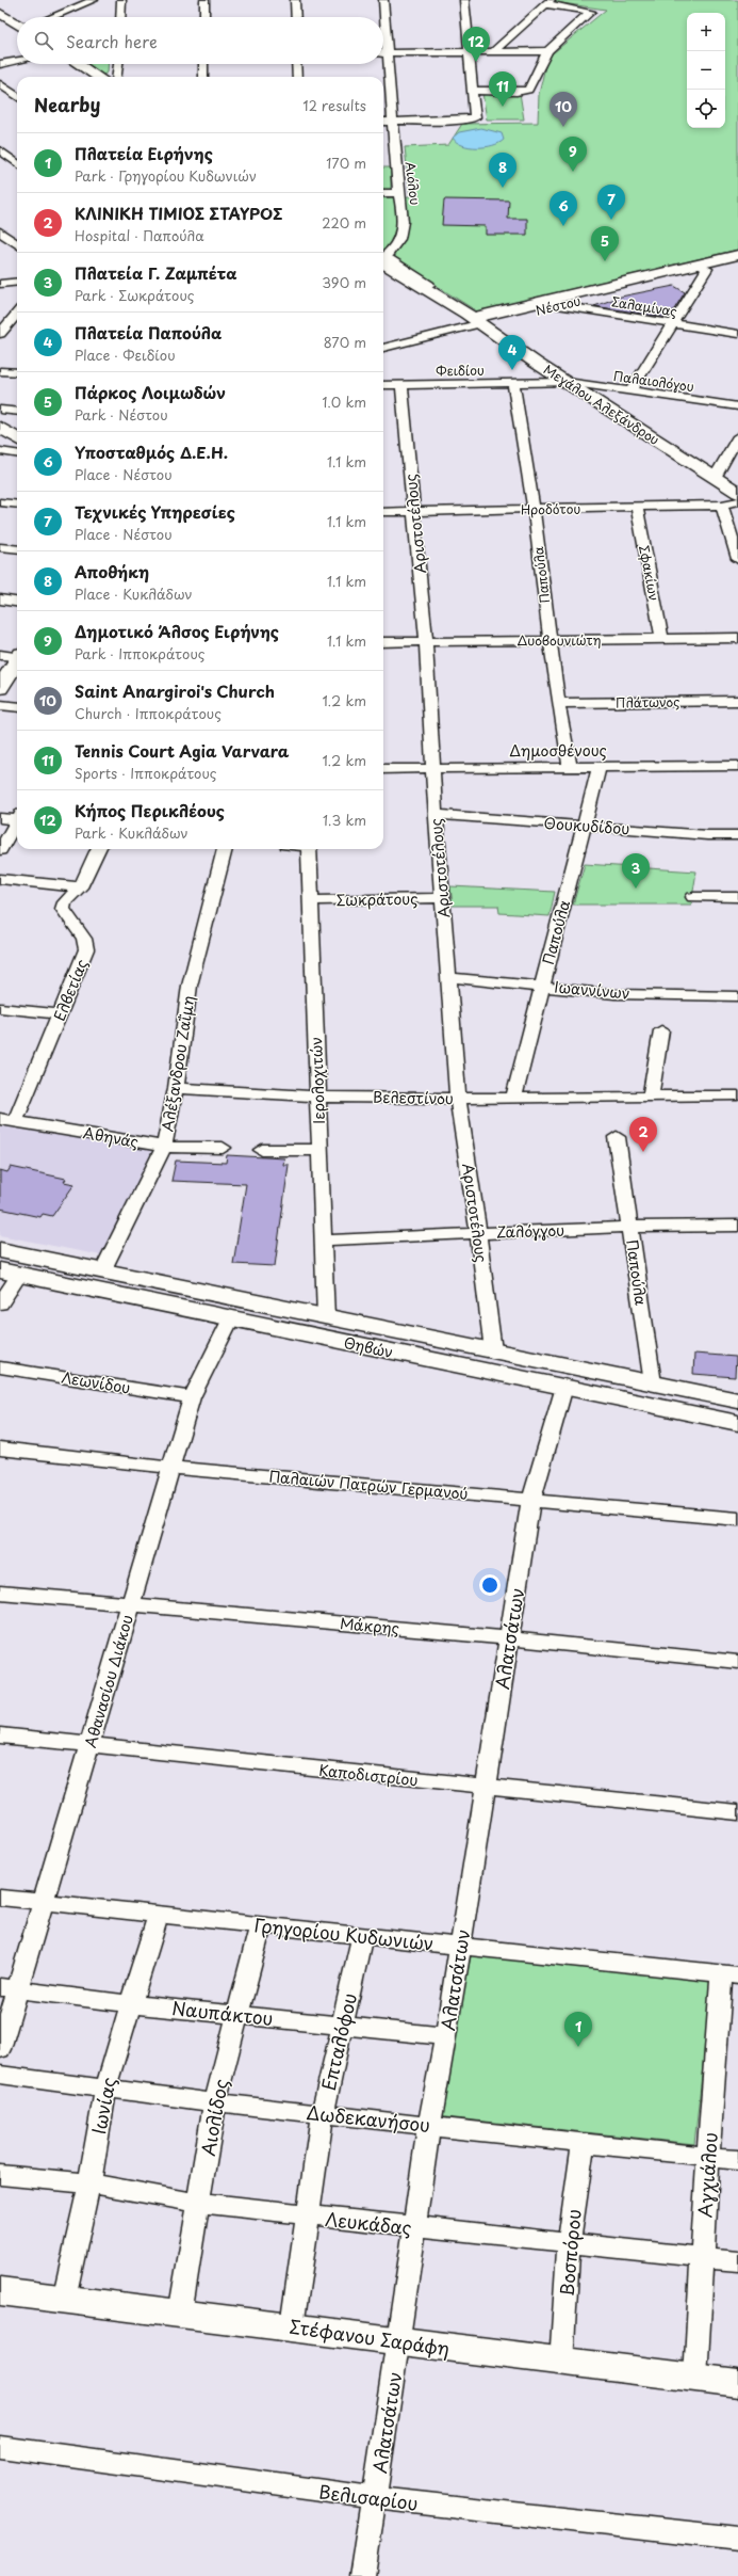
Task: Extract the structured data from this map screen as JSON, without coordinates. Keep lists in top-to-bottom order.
{
  "streets": {
    "street": [
      "Αιόλου",
      "Νέστου",
      "Σαλαμίνας",
      "Φειδίου",
      "Παλαιολόγου",
      "Μεγάλου Αλεξάνδρου",
      "Ηροδότου",
      "Αριστοτέλους",
      "Σφακίων",
      "Παπούλα",
      "Δυοβουνιώτη",
      "Πλάτωνος",
      "Δημοσθένους",
      "Θουκυδίδου",
      "Σωκράτους",
      "Ελβετίας",
      "Ιωαννίνων",
      "Αλέξανδρου Ζαΐμη",
      "Ιερολοχιτών",
      "Βελεστίνου",
      "Αθηνάς",
      "Ζαλόγγου",
      "Θηβών",
      "Λεωνίδου",
      "Παλαιών Πατρών Γερμανού",
      "Μάκρης",
      "Αλατσάτων",
      "Αθανασίου Διάκου",
      "Καποδιστρίου",
      "Γρηγορίου Κυδωνιών",
      "Ναυπάκτου",
      "Επταλόφου",
      "Ιωνίας",
      "Αιολίδος",
      "Δωδεκανήσου",
      "Αγχιάλου",
      "Λευκάδας",
      "Βοσπόρου",
      "Στέφανου Σαράφη",
      "Βελισαρίου"
    ]
  },
  "crossings": [
    ["Νέστου", "Σαλαμίνας"],
    ["Νέστου", "Μεγάλου Αλεξάνδρου"],
    ["Φειδίου", "Παλαιολόγου"],
    ["Φειδίου", "Μεγάλου Αλεξάνδρου"],
    ["Φειδίου", "Αριστοτέλους"],
    ["Φειδίου", "Παπούλα"],
    ["Παλαιολόγου", "Μεγάλου Αλεξάνδρου"],
    ["Ηροδότου", "Αριστοτέλους"],
    ["Ηροδότου", "Σφακίων"],
    ["Ηροδότου", "Παπούλα"],
    ["Αριστοτέλους", "Δυοβουνιώτη"],
    ["Αριστοτέλους", "Δημοσθένους"],
    ["Αριστοτέλους", "Θουκυδίδου"],
    ["Αριστοτέλους", "Σωκράτους"],
    ["Αριστοτέλους", "Ιωαννίνων"],
    ["Αριστοτέλους", "Βελεστίνου"],
    ["Αριστοτέλους", "Ζαλόγγου"],
    ["Αριστοτέλους", "Θηβών"],
    ["Σφακίων", "Δυοβουνιώτη"],
    ["Παπούλα", "Δυοβουνιώτη"],
    ["Παπούλα", "Πλάτωνος"],
    ["Παπούλα", "Δημοσθένους"],
    ["Παπούλα", "Θουκυδίδου"],
    ["Παπούλα", "Ιωαννίνων"],
    ["Παπούλα", "Βελεστίνου"],
    ["Παπούλα", "Ζαλόγγου"],
    ["Παπούλα", "Θηβών"],
    ["Σωκράτους", "Ιερολοχιτών"],
    ["Ελβετίας", "Αθηνάς"],
    ["Αλέξανδρου Ζαΐμη", "Βελεστίνου"],
    ["Αλέξανδρου Ζαΐμη", "Αθηνάς"],
    ["Αλέξανδρου Ζαΐμη", "Θηβών"],
    ["Ιερολοχιτών", "Βελεστίνου"],
    ["Ιερολοχιτών", "Ζαλόγγου"],
    ["Ιερολοχιτών", "Θηβών"],
    ["Θηβών", "Αλατσάτων"],
    ["Θηβών", "Αθανασίου Διάκου"],
    ["Λεωνίδου", "Αθανασίου Διάκου"],
    ["Παλαιών Πατρών Γερμανού", "Αλατσάτων"],
    ["Παλαιών Πατρών Γερμανού", "Αθανασίου Διάκου"],
    ["Μάκρης", "Αλατσάτων"],
    ["Μάκρης", "Αθανασίου Διάκου"],
    ["Αλατσάτων", "Καποδιστρίου"],
    ["Αλατσάτων", "Γρηγορίου Κυδωνιών"],
    ["Αλατσάτων", "Ναυπάκτου"],
    ["Αλατσάτων", "Δωδεκανήσου"],
    ["Αλατσάτων", "Λευκάδας"],
    ["Αλατσάτων", "Στέφανου Σαράφη"],
    ["Αλατσάτων", "Βελισαρίου"],
    ["Αθανασίου Διάκου", "Καποδιστρίου"],
    ["Αθανασίου Διάκου", "Γρηγορίου Κυδωνιών"],
    ["Αθανασίου Διάκου", "Ναυπάκτου"],
    ["Γρηγορίου Κυδωνιών", "Επταλόφου"],
    ["Γρηγορίου Κυδωνιών", "Ιωνίας"],
    ["Γρηγορίου Κυδωνιών", "Αιολίδος"],
    ["Γρηγορίου Κυδωνιών", "Αγχιάλου"],
    ["Ναυπάκτου", "Επταλόφου"],
    ["Ναυπάκτου", "Ιωνίας"],
    ["Ναυπάκτου", "Αιολίδος"],
    ["Επταλόφου", "Δωδεκανήσου"],
    ["Επταλόφου", "Λευκάδας"],
    ["Επταλόφου", "Στέφανου Σαράφη"],
    ["Ιωνίας", "Δωδεκανήσου"],
    ["Ιωνίας", "Λευκάδας"],
    ["Ιωνίας", "Στέφανου Σαράφη"],
    ["Αιολίδος", "Δωδεκανήσου"],
    ["Αιολίδος", "Λευκάδας"],
    ["Αιολίδος", "Στέφανου Σαράφη"],
    ["Δωδεκανήσου", "Αγχιάλου"],
    ["Δωδεκανήσου", "Βοσπόρου"],
    ["Αγχιάλου", "Λευκάδας"],
    ["Αγχιάλου", "Στέφανου Σαράφη"],
    ["Λευκάδας", "Βοσπόρου"],
    ["Βοσπόρου", "Στέφανου Σαράφη"]
  ],
  "page": {
    "map_buttons": ["+", "−"],
    "search": "Search here",
    "pins": [
      "12",
      "11",
      "10",
      "9",
      "8",
      "7",
      "6",
      "5",
      "4",
      "3",
      "2",
      "1"
    ],
    "heading": ["Nearby", "12 results"],
    "list": [
      {
        "mark": "1",
        "name": "Πλατεία Ειρήνης",
        "note": "Park · Γρηγορίου Κυδωνιών",
        "value": "170 m"
      },
      {
        "mark": "2",
        "name": "ΚΛΙΝΙΚΗ ΤΙΜΙΟΣ ΣΤΑΥΡΟΣ",
        "note": "Hospital · Παπούλα",
        "value": "220 m"
      },
      {
        "mark": "3",
        "name": "Πλατεία Γ. Ζαμπέτα",
        "note": "Park · Σωκράτους",
        "value": "390 m"
      },
      {
        "mark": "4",
        "name": "Πλατεία Παπούλα",
        "note": "Place · Φειδίου",
        "value": "870 m"
      },
      {
        "mark": "5",
        "name": "Πάρκος Λοιμωδών",
        "note": "Park · Νέστου",
        "value": "1.0 km"
      },
      {
        "mark": "6",
        "name": "Υποσταθμός Δ.Ε.Η.",
        "note": "Place · Νέστου",
        "value": "1.1 km"
      },
      {
        "mark": "7",
        "name": "Τεχνικές Υπηρεσίες",
        "note": "Place · Νέστου",
        "value": "1.1 km"
      },
      {
        "mark": "8",
        "name": "Αποθήκη",
        "note": "Place · Κυκλάδων",
        "value": "1.1 km"
      },
      {
        "mark": "9",
        "name": "Δημοτικό Άλσος Ειρήνης",
        "note": "Park · Ιπποκράτους",
        "value": "1.1 km"
      },
      {
        "mark": "10",
        "name": "Saint Anargiroi's Church",
        "note": "Church · Ιπποκράτους",
        "value": "1.2 km"
      },
      {
        "mark": "11",
        "name": "Tennis Court Agia Varvara",
        "note": "Sports · Ιπποκράτους",
        "value": "1.2 km"
      },
      {
        "mark": "12",
        "name": "Κήπος Περικλέους",
        "note": "Park · Κυκλάδων",
        "value": "1.3 km"
      }
    ]
  }
}
